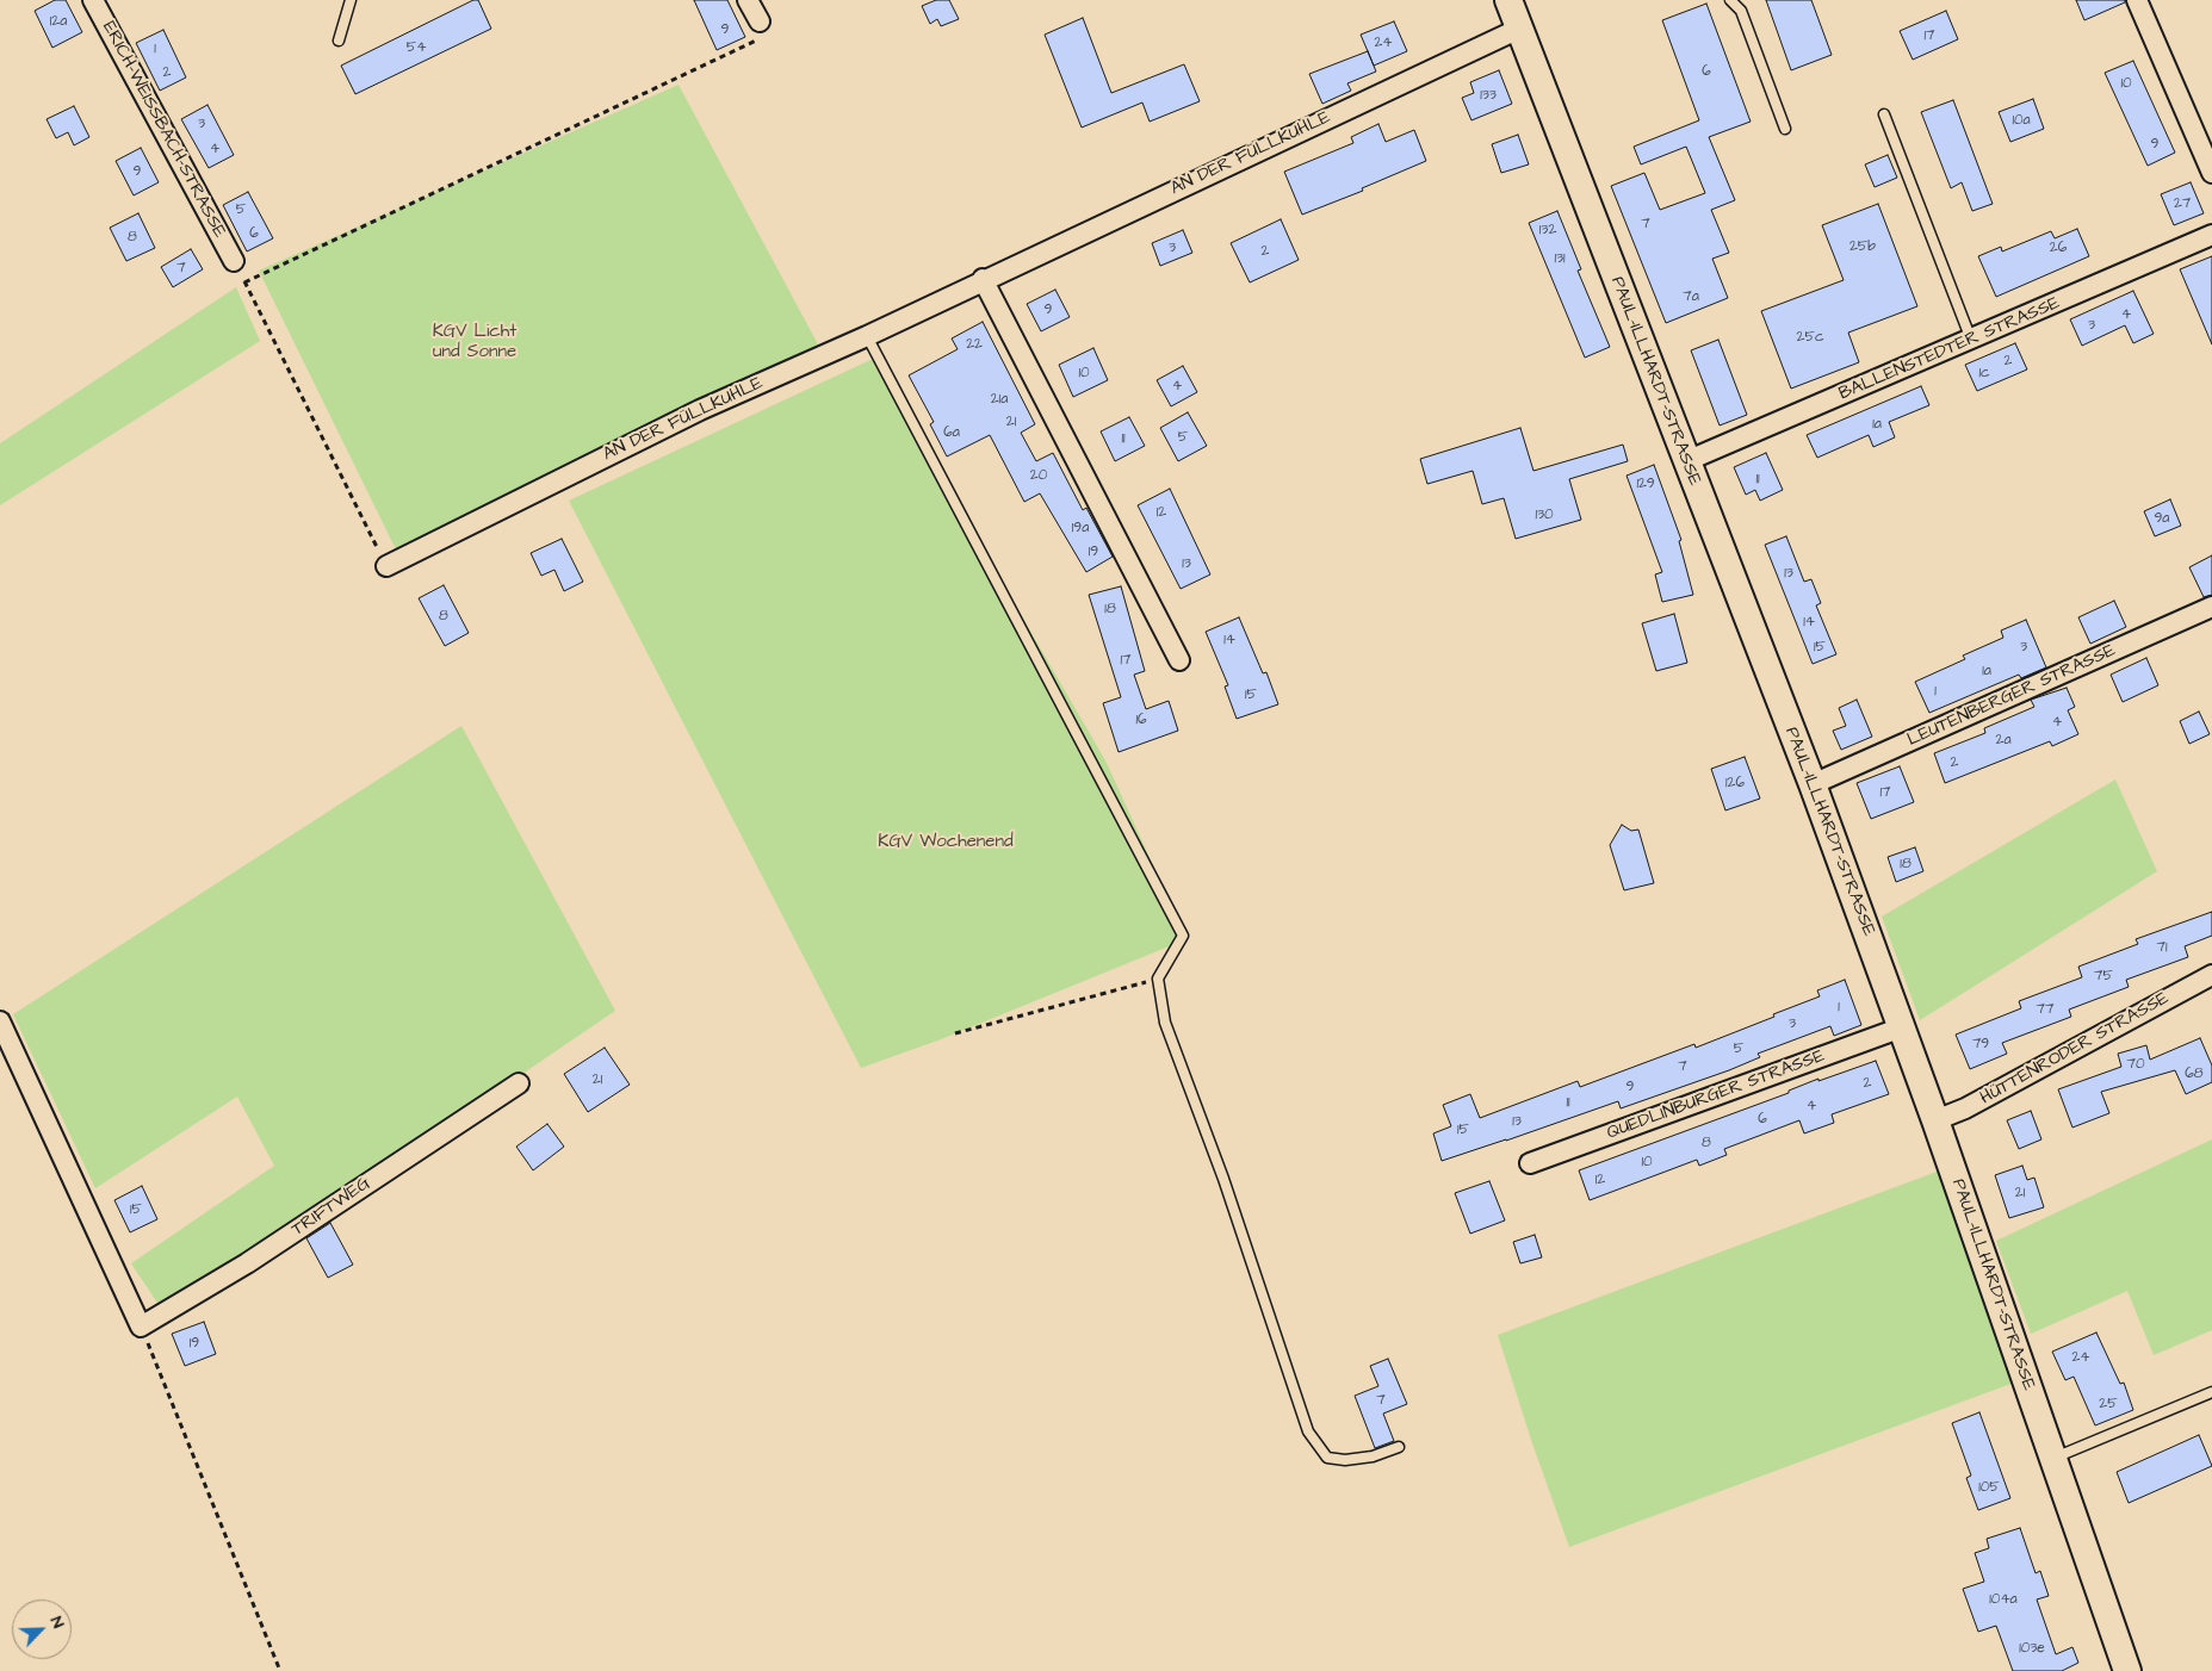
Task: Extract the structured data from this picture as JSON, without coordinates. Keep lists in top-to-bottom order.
{
  "streets": {
    "street": [
      "ERICH-WEISSBACH-STRASSE",
      "AN DER FÜLLKUHLE",
      "BALLENSTEDTER STRASSE",
      "PAUL-ILLHARDT-STRASSE",
      "LEUTENBERGER STRASSE",
      "HÜTTENRODER STRASSE",
      "QUEDLINBURGER STRASSE",
      "TRIFTWEG"
    ]
  },
  "crossings": [
    ["AN DER FÜLLKUHLE", "PAUL-ILLHARDT-STRASSE"],
    ["BALLENSTEDTER STRASSE", "PAUL-ILLHARDT-STRASSE"],
    ["PAUL-ILLHARDT-STRASSE", "LEUTENBERGER STRASSE"],
    ["PAUL-ILLHARDT-STRASSE", "HÜTTENRODER STRASSE"],
    ["PAUL-ILLHARDT-STRASSE", "QUEDLINBURGER STRASSE"]
  ],
  "parks": ["KGV Licht und Sonne", "KGV Wochenend"],
  "house_numbers": [
    "12a",
    "9",
    "17",
    "24",
    "54",
    "1",
    "6",
    "2",
    "10",
    "133",
    "10a",
    "3",
    "9",
    "4",
    "9",
    "27",
    "5",
    "7",
    "132",
    "6",
    "8",
    "25b",
    "3",
    "26",
    "2",
    "131",
    "7",
    "7a",
    "9",
    "4",
    "3",
    "25c",
    "22",
    "2",
    "10",
    "1c",
    "4",
    "21a",
    "21",
    "1a",
    "6a",
    "5",
    "11",
    "20",
    "11",
    "129",
    "12",
    "130",
    "9a",
    "19a",
    "19",
    "13",
    "13",
    "18",
    "8",
    "14",
    "14",
    "15",
    "3",
    "17",
    "1a",
    "1",
    "15",
    "16",
    "4",
    "2a",
    "2",
    "126",
    "17",
    "18",
    "71",
    "75",
    "1",
    "77",
    "3",
    "79",
    "5",
    "70",
    "7",
    "68",
    "21",
    "2",
    "9",
    "11",
    "4",
    "6",
    "13",
    "15",
    "8",
    "10",
    "12",
    "21",
    "15",
    "19",
    "24",
    "7",
    "25",
    "105",
    "104a",
    "103e"
  ],
  "north": "top right"
}
